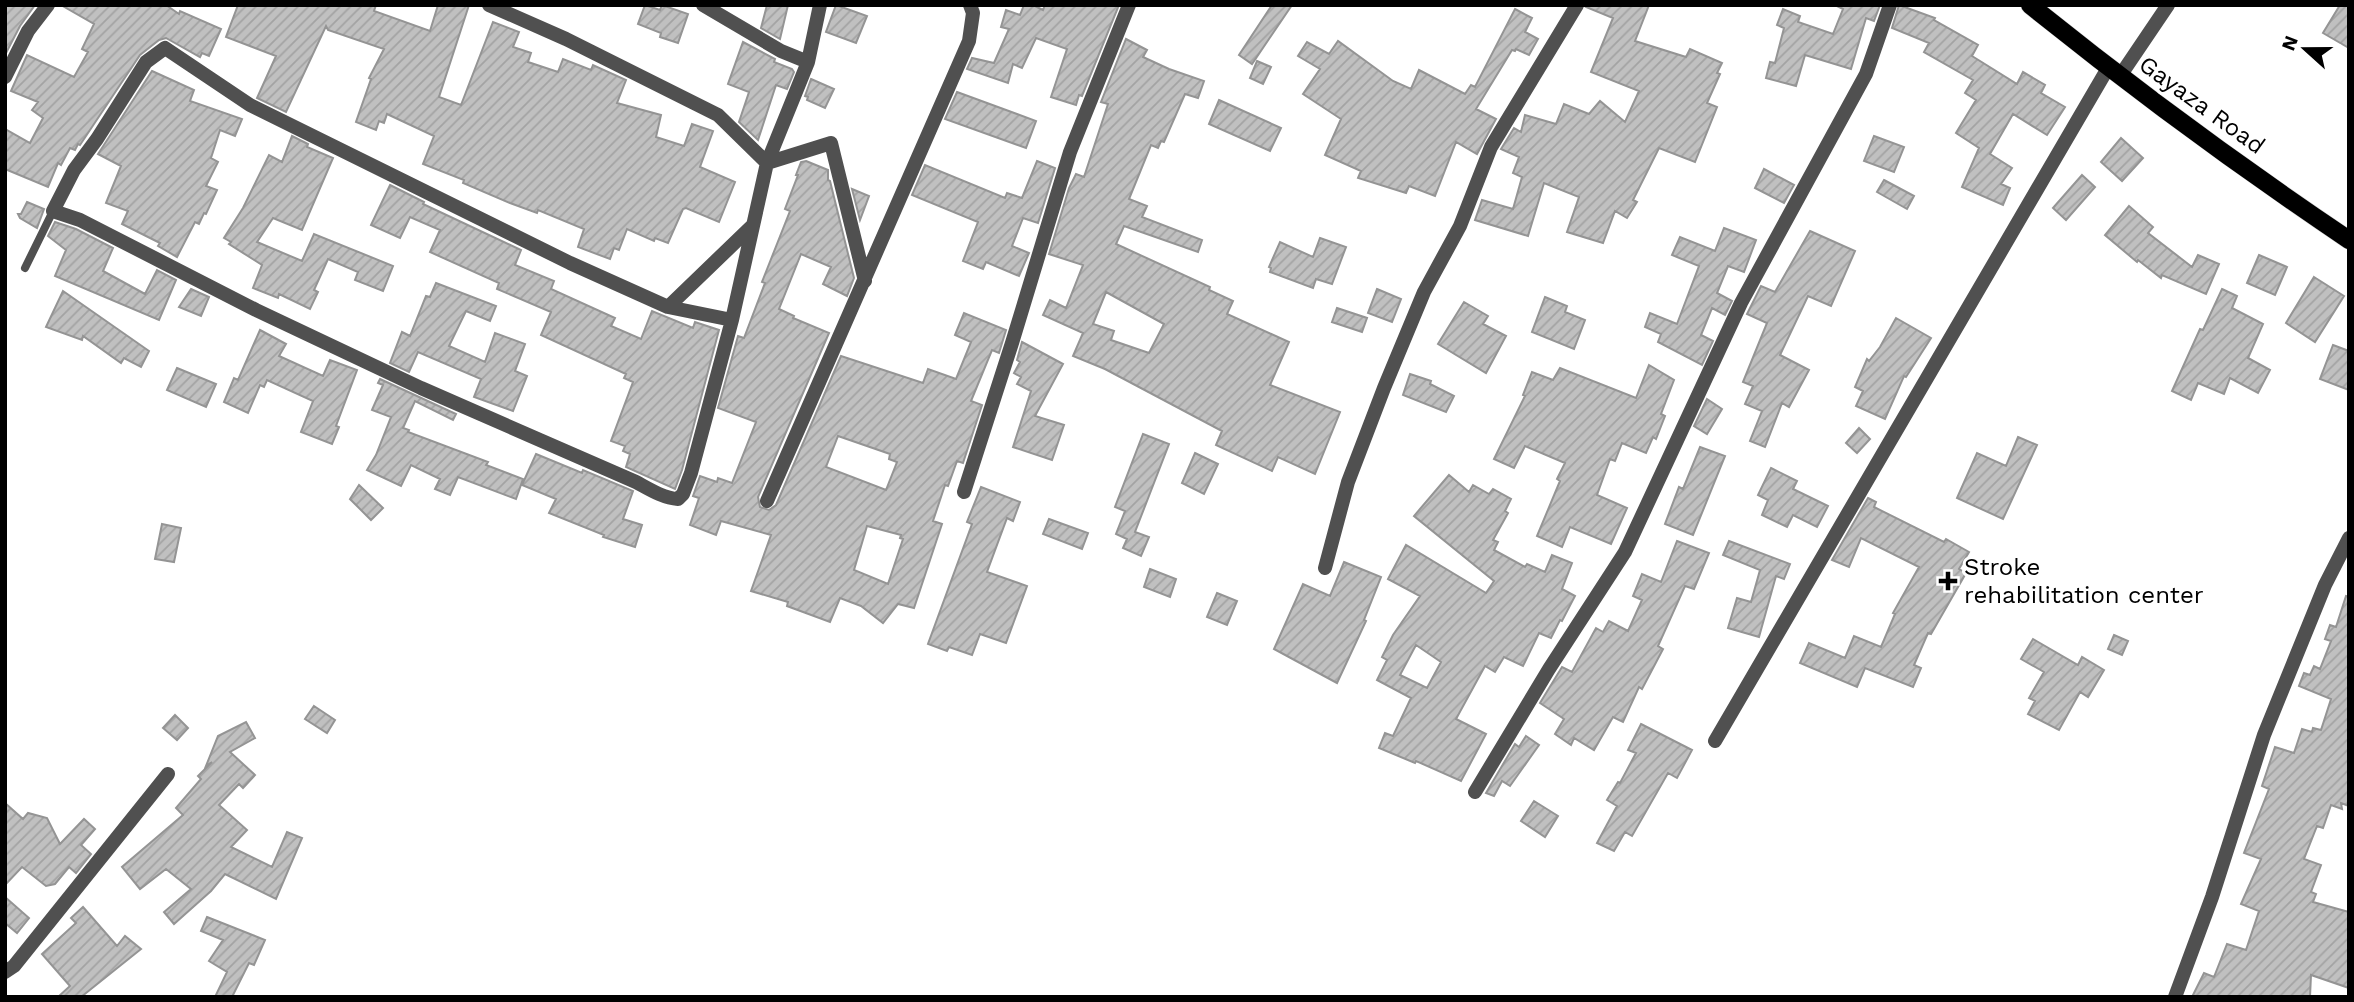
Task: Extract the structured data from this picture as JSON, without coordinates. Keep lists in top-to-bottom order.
{
  "streets": {
    "main road": ["Gayaza Road"]
  },
  "places": {
    "health": ["Stroke rehabilitation center"]
  },
  "north": "left"
}
